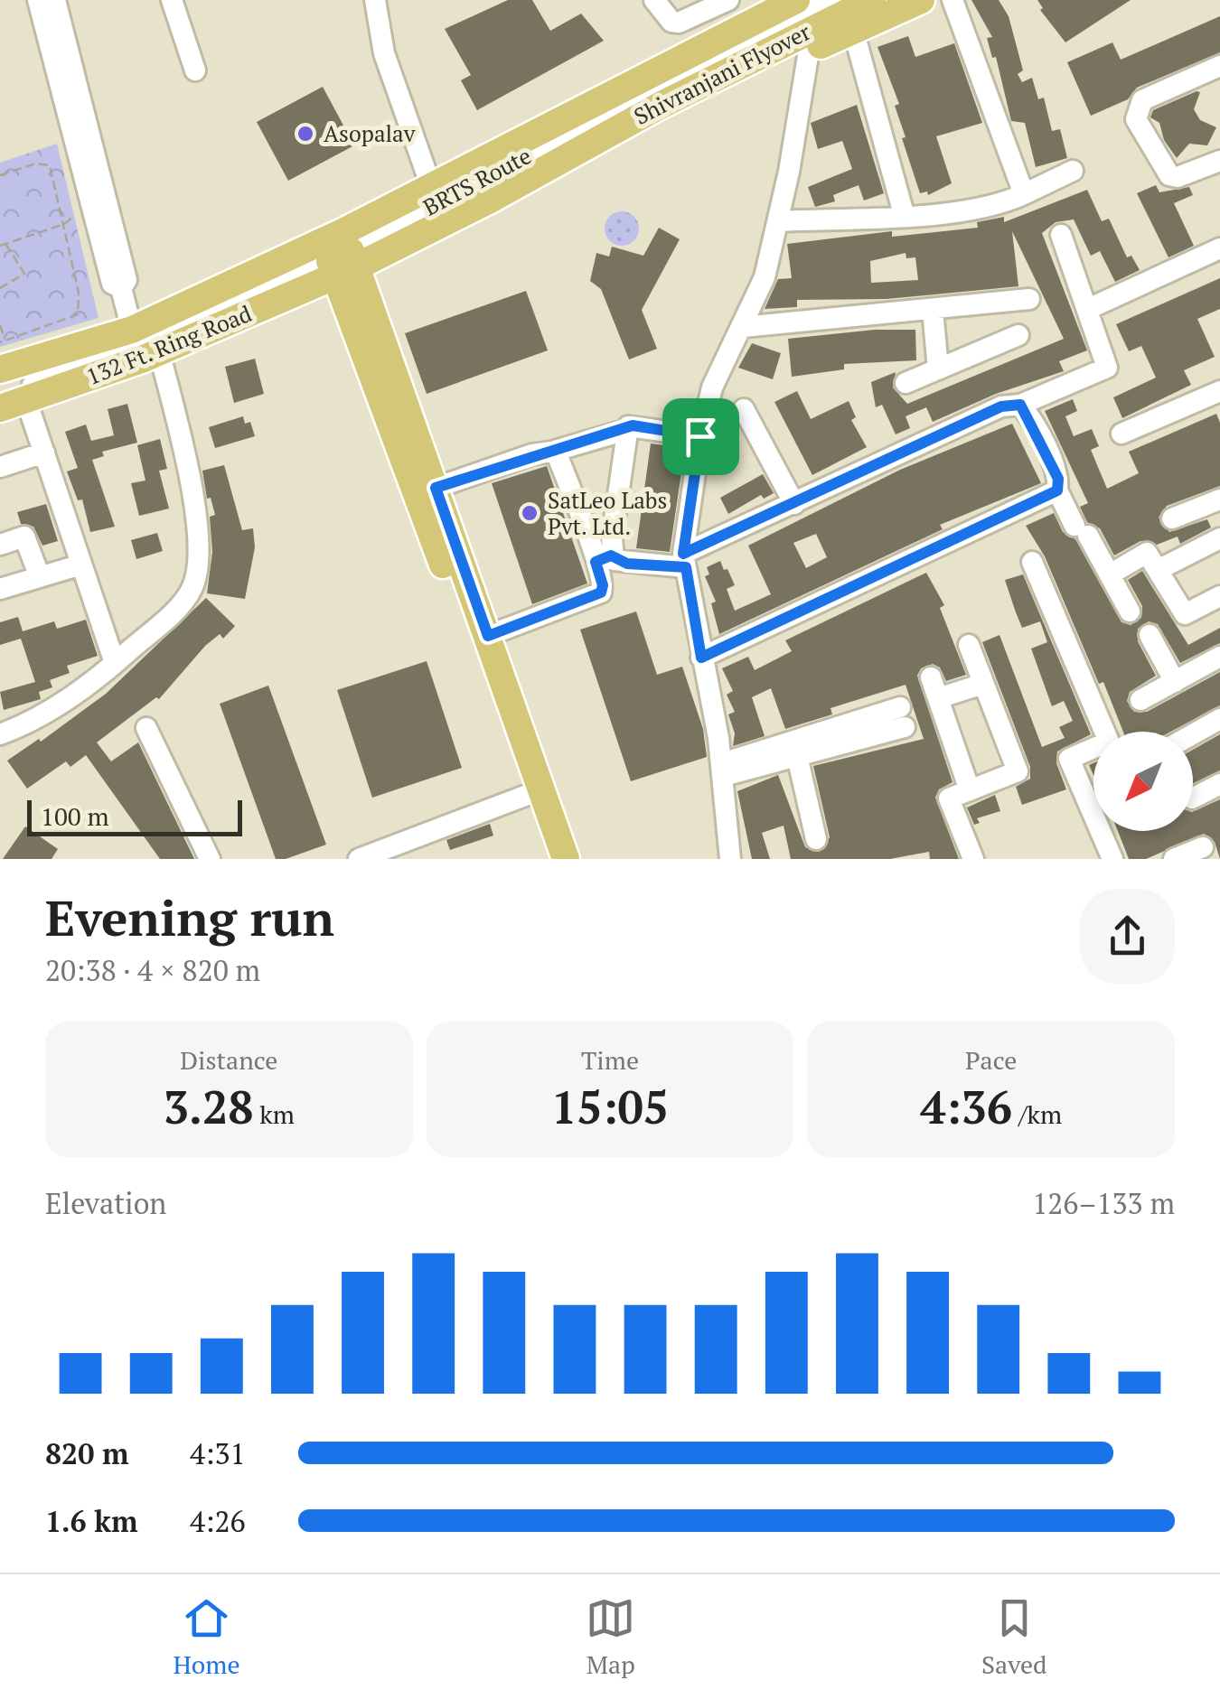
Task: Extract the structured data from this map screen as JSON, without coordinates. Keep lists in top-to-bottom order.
{
  "streets": {
    "main road": ["Shivranjani Flyover", "132 Ft. Ring Road"],
    "street": ["BRTS Route"]
  },
  "crossings": [
    ["Shivranjani Flyover", "132 Ft. Ring Road"],
    ["BRTS Route", "132 Ft. Ring Road"]
  ],
  "places": ["Asopalav", "SatLeo Labs Pvt. Ltd."],
  "scale_bar": "100 m",
  "north": "bottom left",
  "page": {
    "scale": "100 m",
    "heading": ["Evening run", "20:38 · 4 × 820 m"],
    "stats": [
      ["Distance", "3.28 km"],
      ["Time", "15:05"],
      ["Pace", "4:36 /km"]
    ],
    "chart": ["Elevation", "126–133 m"],
    "list": [
      {
        "name": "820 m",
        "note": "4:31"
      },
      {
        "name": "1.6 km",
        "note": "4:26"
      }
    ],
    "tabs": ["Home", "Map", "Saved"]
  }
}
